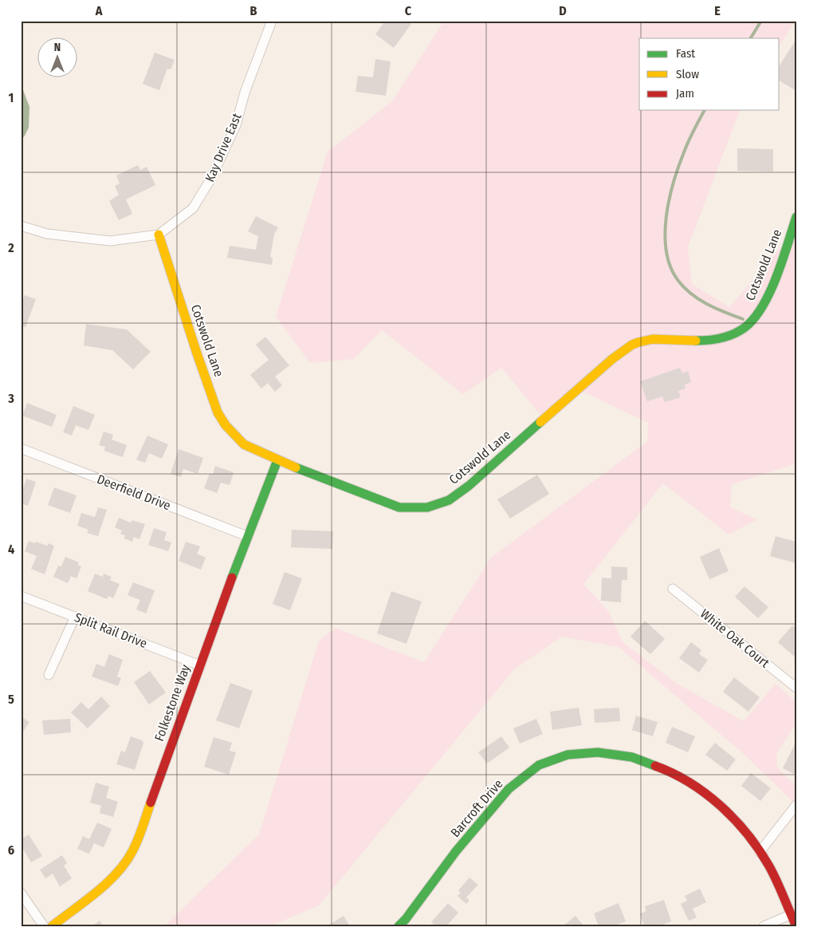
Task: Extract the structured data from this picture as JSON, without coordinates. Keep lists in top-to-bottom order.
{
  "streets": {
    "street": [
      "Kay Drive East",
      "Cotswold Lane",
      "Deerfield Drive",
      "Split Rail Drive",
      "White Oak Court",
      "Folkestone Way",
      "Barcroft Drive"
    ]
  },
  "crossings": [
    ["Kay Drive East", "Cotswold Lane"],
    ["Cotswold Lane", "Folkestone Way"],
    ["Deerfield Drive", "Folkestone Way"],
    ["Split Rail Drive", "Folkestone Way"]
  ],
  "legend": ["Fast", "Slow", "Jam"],
  "north": "top",
  "grid": {
    "columns": [
      "A",
      "B",
      "C",
      "D",
      "E"
    ],
    "rows": [
      "1",
      "2",
      "3",
      "4",
      "5",
      "6"
    ]
  }
}
